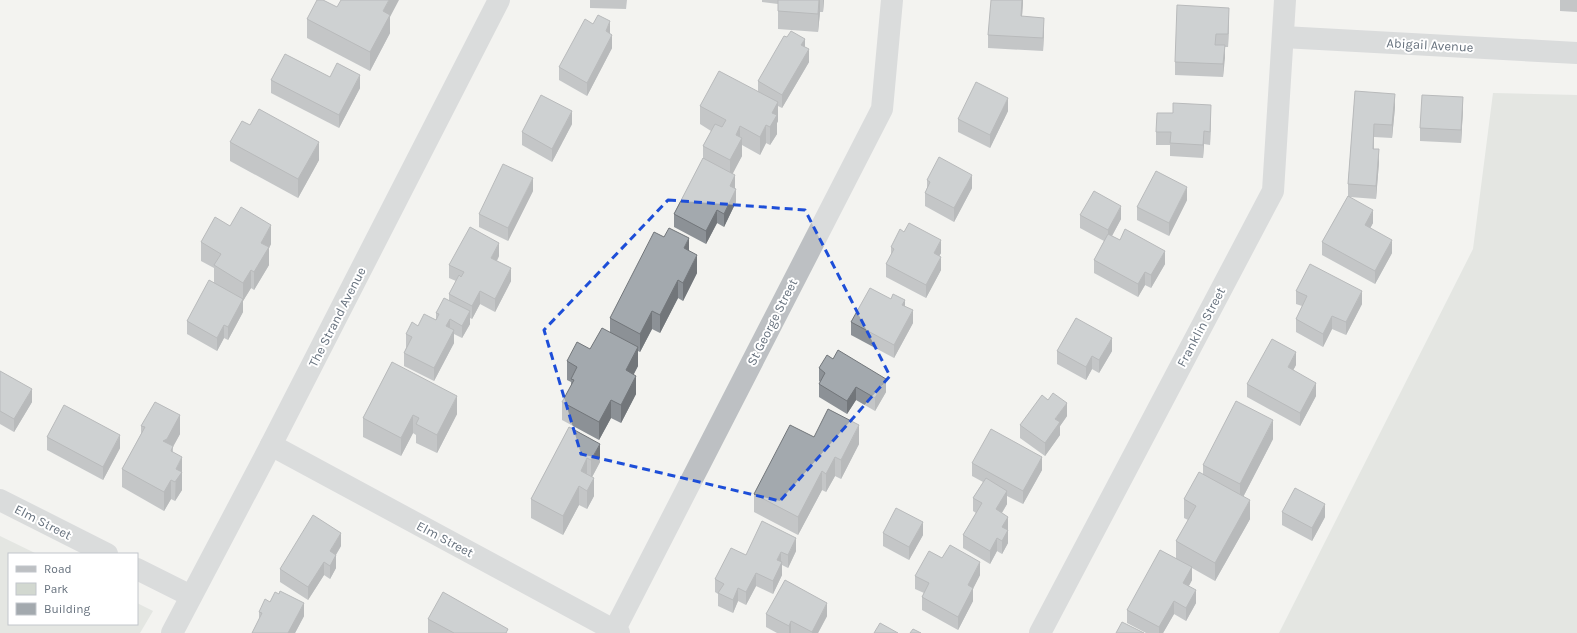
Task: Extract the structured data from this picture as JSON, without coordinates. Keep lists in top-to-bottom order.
{
  "streets": {
    "street": [
      "Abigail Avenue",
      "The Strand Avenue",
      "St George Street",
      "Franklin Street",
      "Elm Street"
    ]
  },
  "crossings": [
    ["Abigail Avenue", "Franklin Street"],
    ["The Strand Avenue", "Elm Street"],
    ["St George Street", "Elm Street"]
  ],
  "legend": ["Road", "Park", "Building"]
}
